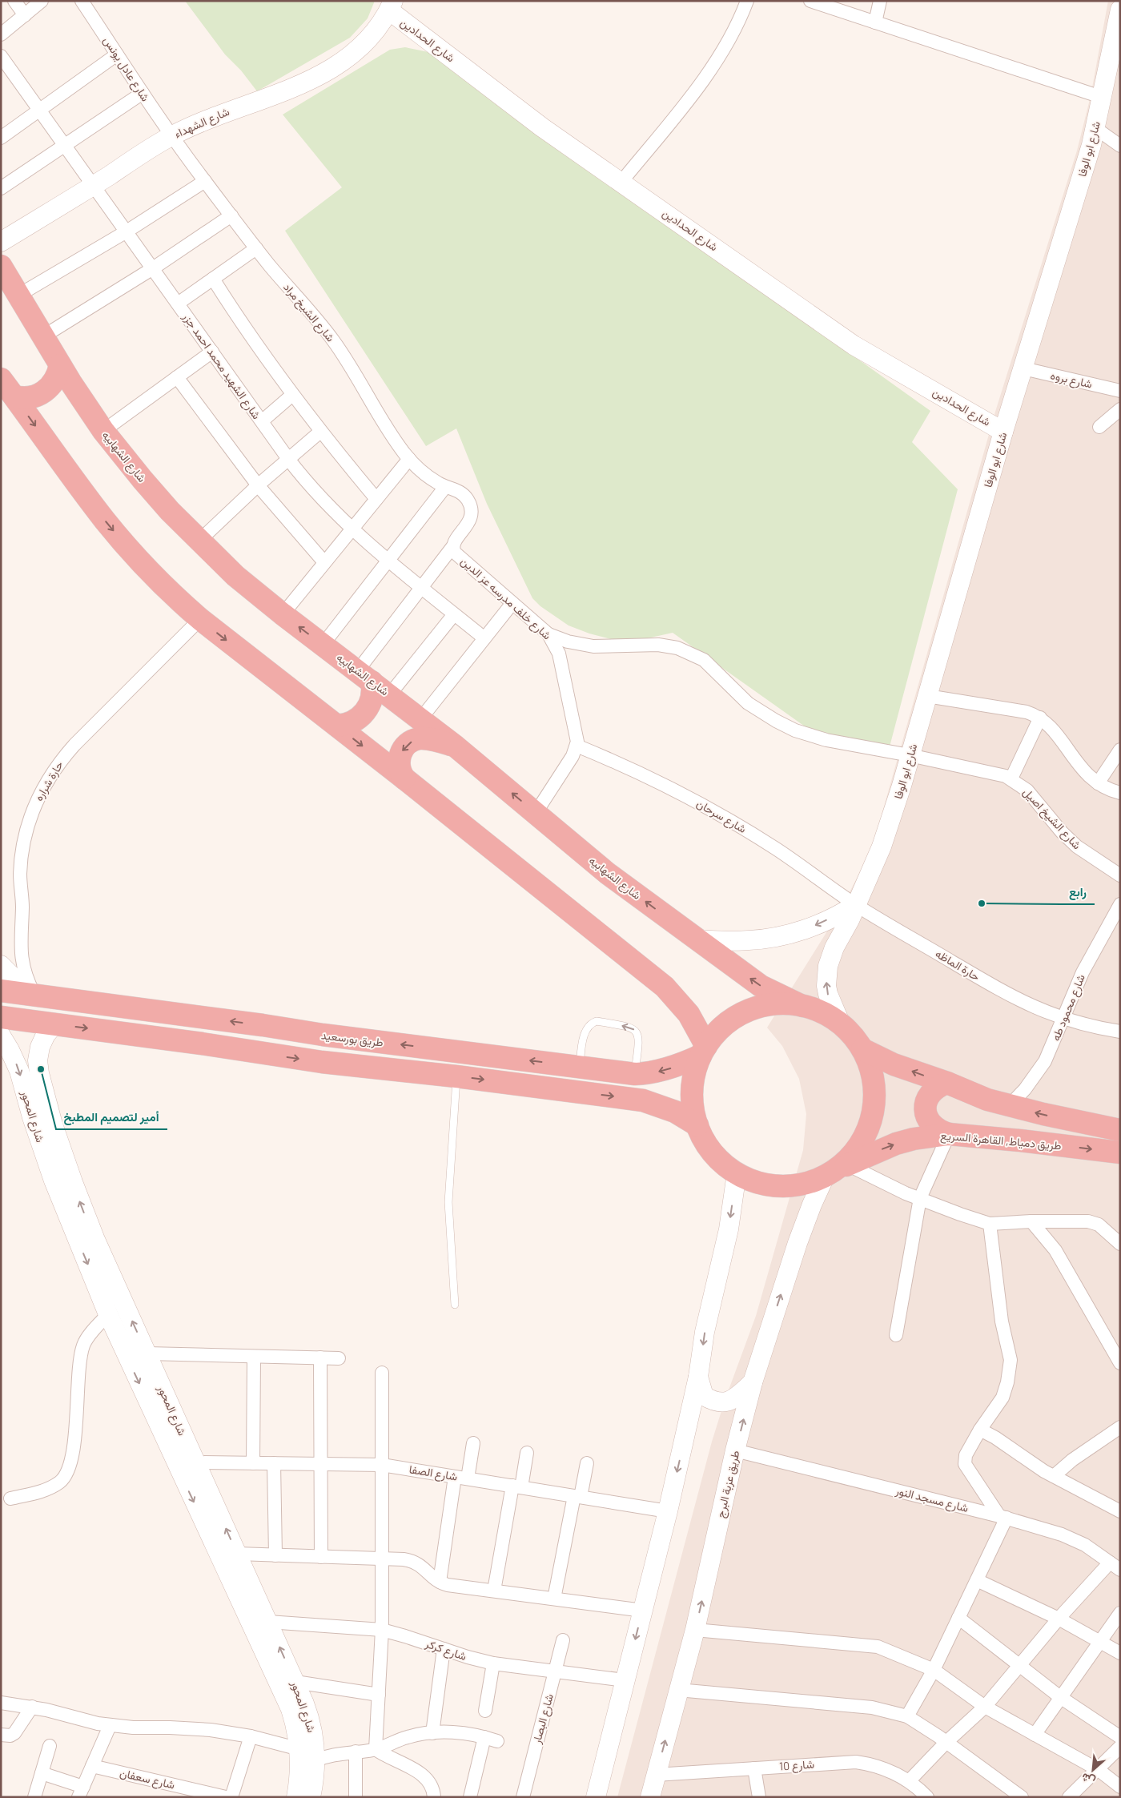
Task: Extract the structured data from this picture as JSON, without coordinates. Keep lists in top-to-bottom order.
{
  "streets": {
    "highway": ["شارع الشهابيه", "طريق بورسعيد", "طريق دمياط, القاهرة السريع"],
    "street": [
      "شارع الحدادين",
      "شارع عادل يونس",
      "شارع الشهداء",
      "شارع ابو الوفا",
      "شارع الشيخ مراد",
      "شارع الشهيد محمد احمد جزر",
      "شارع بروه",
      "شارع خلف مدرسه عز الدين",
      "حارة شراره",
      "شارع سرحان",
      "شارع الشيخ اصيل",
      "حارة الماظه",
      "شارع محمود طه",
      "شارع المحور",
      "شارع الصفا",
      "طريق عزبة البرج",
      "شارع مسجد النور",
      "شارع كركر",
      "شارع البصار",
      "شارع 10",
      "شارع سعفان"
    ]
  },
  "crossings": [
    ["شارع الحدادين", "شارع الشهداء"],
    ["شارع الحدادين", "شارع ابو الوفا"],
    ["شارع عادل يونس", "شارع الشهداء"],
    ["شارع عادل يونس", "شارع الشيخ مراد"],
    ["شارع الشهداء", "شارع الشيخ مراد"],
    ["شارع الشهداء", "شارع الشهيد محمد احمد جزر"],
    ["شارع ابو الوفا", "شارع بروه"],
    ["شارع ابو الوفا", "شارع سرحان"],
    ["شارع ابو الوفا", "شارع الشيخ اصيل"],
    ["شارع ابو الوفا", "حارة الماظه"],
    ["شارع الشيخ مراد", "شارع خلف مدرسه عز الدين"],
    ["شارع خلف مدرسه عز الدين", "شارع سرحان"],
    ["شارع خلف مدرسه عز الدين", "شارع الشيخ اصيل"],
    ["حارة شراره", "طريق بورسعيد"],
    ["شارع سرحان", "حارة الماظه"],
    ["حارة الماظه", "شارع محمود طه"],
    ["طريق بورسعيد", "طريق دمياط, القاهرة السريع"],
    ["شارع المحور", "شارع الصفا"],
    ["شارع المحور", "شارع كركر"],
    ["طريق دمياط, القاهرة السريع", "طريق عزبة البرج"],
    ["طريق عزبة البرج", "شارع مسجد النور"],
    ["طريق عزبة البرج", "شارع 10"],
    ["شارع كركر", "شارع البصار"]
  ],
  "places": ["رابع", "أمير لتصميم المطبخ"],
  "north": "bottom left"
}
